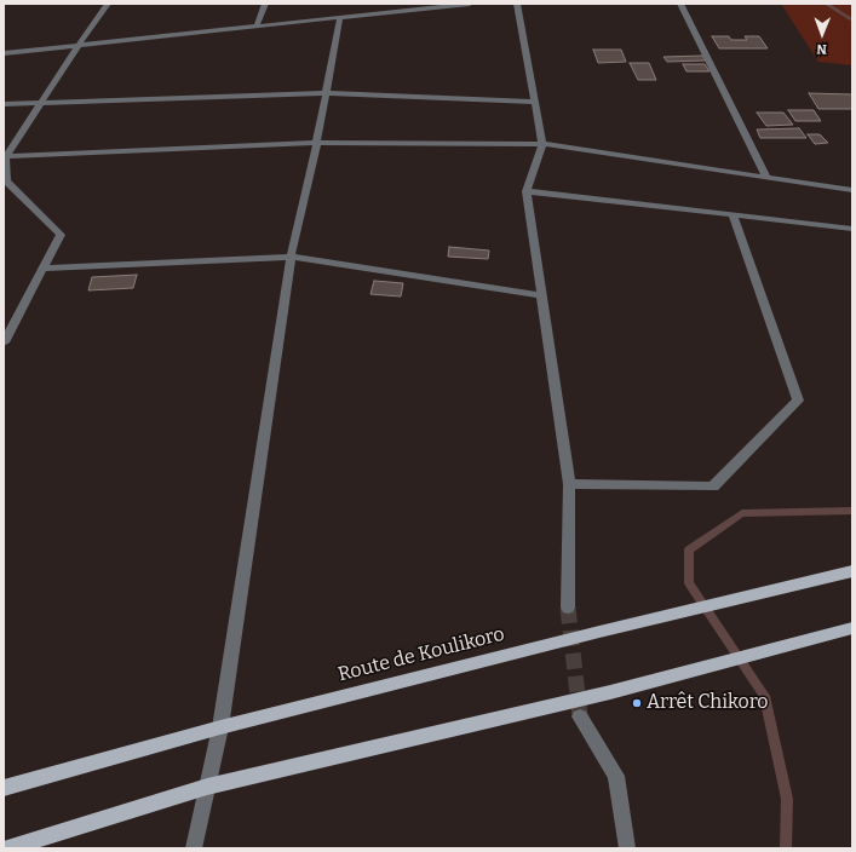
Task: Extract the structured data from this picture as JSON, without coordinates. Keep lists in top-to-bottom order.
{
  "streets": {
    "main road": ["Route de Koulikoro"]
  },
  "places": ["Arrêt Chikoro"],
  "north": "bottom"
}
